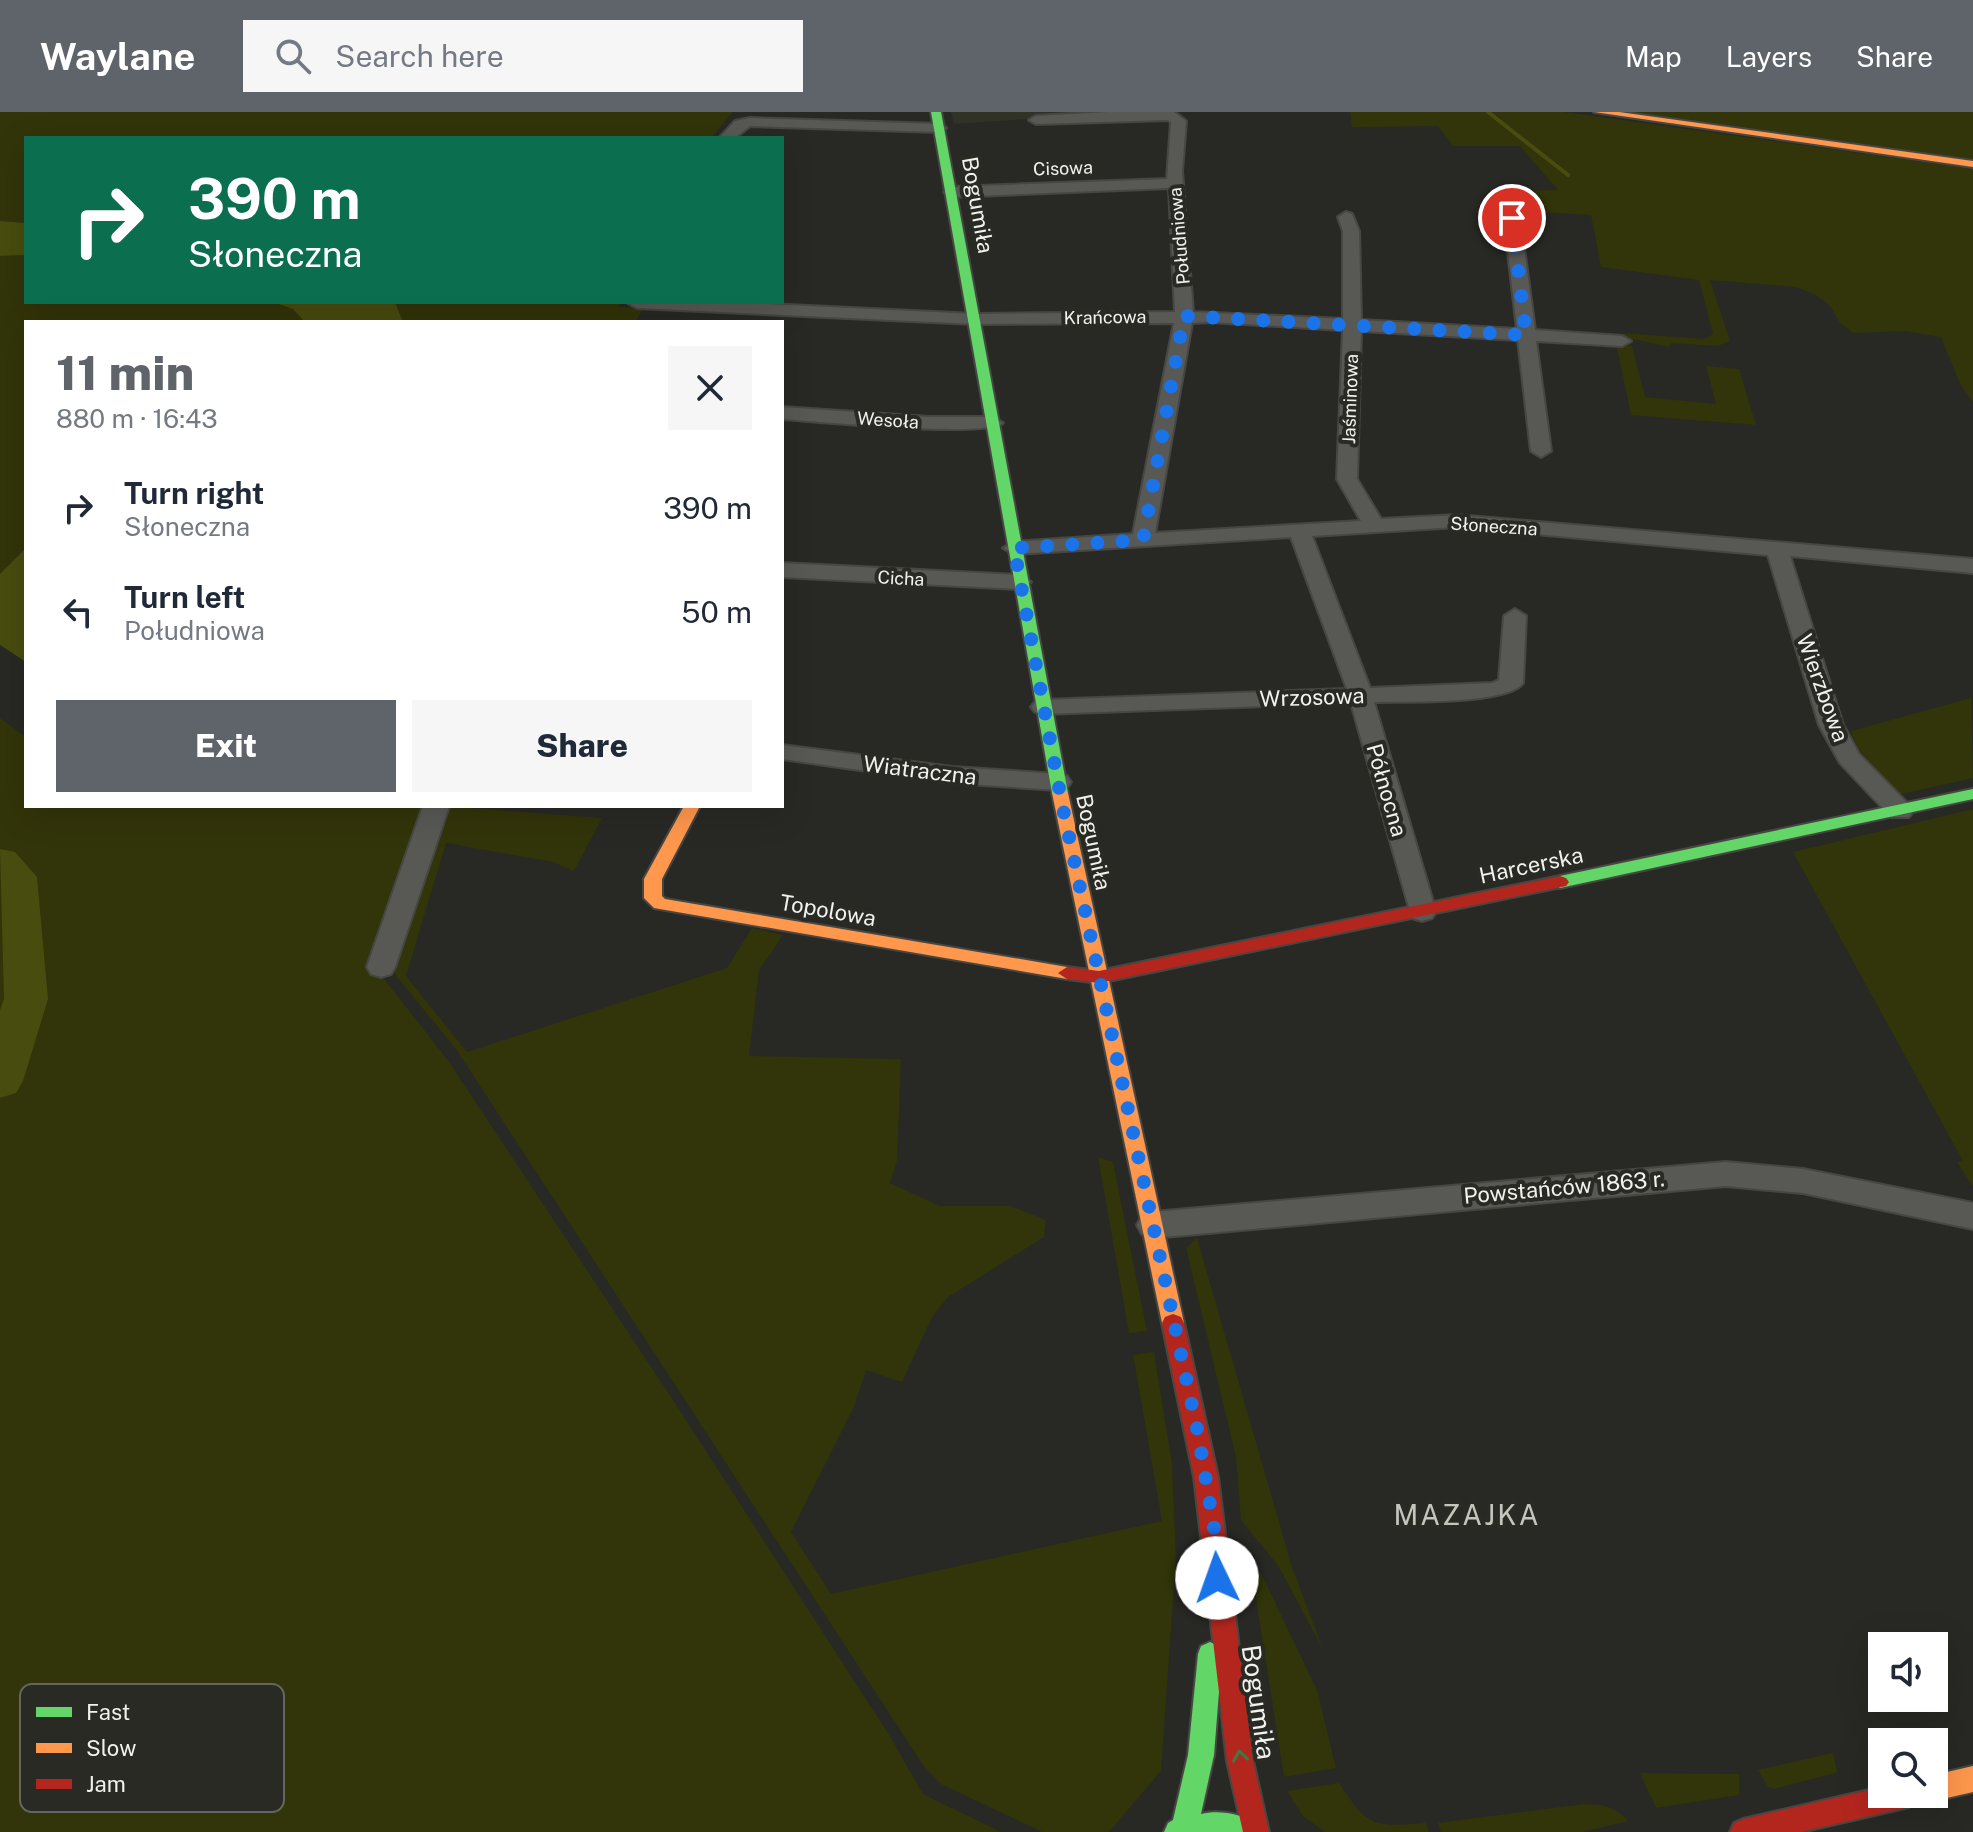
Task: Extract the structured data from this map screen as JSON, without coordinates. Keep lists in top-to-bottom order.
{
  "streets": {
    "street": [
      "Cisowa",
      "Bogumiła",
      "Południowa",
      "Krańcowa",
      "Jaśminowa",
      "Wesoła",
      "Słoneczna",
      "Cicha",
      "Wierzbowa",
      "Wrzosowa",
      "Wiatraczna",
      "Północna",
      "Harcerska",
      "Topolowa",
      "Powstańców 1863 r."
    ]
  },
  "crossings": [
    ["Cisowa", "Bogumiła"],
    ["Cisowa", "Południowa"],
    ["Bogumiła", "Krańcowa"],
    ["Bogumiła", "Wesoła"],
    ["Bogumiła", "Słoneczna"],
    ["Bogumiła", "Cicha"],
    ["Bogumiła", "Wrzosowa"],
    ["Bogumiła", "Wiatraczna"],
    ["Bogumiła", "Harcerska"],
    ["Bogumiła", "Topolowa"],
    ["Bogumiła", "Powstańców 1863 r."],
    ["Południowa", "Krańcowa"],
    ["Południowa", "Słoneczna"],
    ["Krańcowa", "Jaśminowa"],
    ["Jaśminowa", "Słoneczna"],
    ["Słoneczna", "Wierzbowa"],
    ["Słoneczna", "Północna"],
    ["Wierzbowa", "Harcerska"],
    ["Wrzosowa", "Północna"],
    ["Północna", "Harcerska"],
    ["Harcerska", "Topolowa"]
  ],
  "districts": ["MAZAJKA"],
  "legend": ["Fast", "Slow", "Jam"],
  "page": {
    "header": "Waylane",
    "search": "Search here",
    "nav": ["Map", "Layers", "Share"],
    "turn": ["390 m", "Słoneczna"],
    "heading": ["11 min", "880 m · 16:43"],
    "list": [
      {
        "name": "Turn right",
        "note": "Słoneczna",
        "value": "390 m"
      },
      {
        "name": "Turn left",
        "note": "Południowa",
        "value": "50 m"
      }
    ],
    "buttons": ["Exit", "Share"]
  }
}
